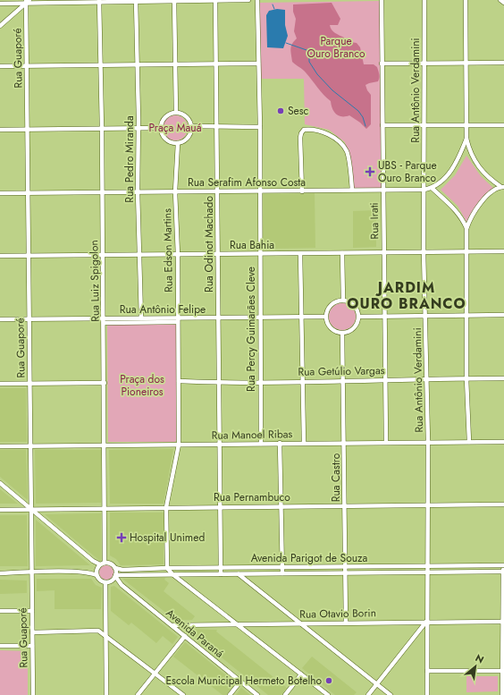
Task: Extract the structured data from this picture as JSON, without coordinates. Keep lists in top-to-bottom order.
{
  "streets": {
    "street": [
      "Rua Guaporé",
      "Rua Antônio Verdamini",
      "Rua Pedro Miranda",
      "Rua Serafim Afonso Costa",
      "Rua Irati",
      "Rua Odinot Machado",
      "Rua Bahia",
      "Rua Edson Martins",
      "Rua Luiz Spigolon",
      "Rua Antônio Felipe",
      "Rua Percy Guimarães Cleve",
      "Rua Getúlio Vargas",
      "Rua Manoel Ribas",
      "Rua Castro",
      "Rua Pernambuco",
      "Avenida Parigot de Souza",
      "Rua Otavio Borin",
      "Avenida Paraná"
    ]
  },
  "crossings": [
    ["Rua Guaporé", "Rua Serafim Afonso Costa"],
    ["Rua Guaporé", "Rua Bahia"],
    ["Rua Guaporé", "Rua Antônio Felipe"],
    ["Rua Guaporé", "Rua Manoel Ribas"],
    ["Rua Guaporé", "Rua Pernambuco"],
    ["Rua Antônio Verdamini", "Rua Serafim Afonso Costa"],
    ["Rua Antônio Verdamini", "Rua Bahia"],
    ["Rua Antônio Verdamini", "Rua Getúlio Vargas"],
    ["Rua Antônio Verdamini", "Rua Manoel Ribas"],
    ["Rua Antônio Verdamini", "Rua Pernambuco"],
    ["Rua Antônio Verdamini", "Avenida Parigot de Souza"],
    ["Rua Antônio Verdamini", "Rua Otavio Borin"],
    ["Rua Pedro Miranda", "Rua Serafim Afonso Costa"],
    ["Rua Pedro Miranda", "Rua Bahia"],
    ["Rua Pedro Miranda", "Rua Antônio Felipe"],
    ["Rua Serafim Afonso Costa", "Rua Irati"],
    ["Rua Serafim Afonso Costa", "Rua Odinot Machado"],
    ["Rua Serafim Afonso Costa", "Rua Edson Martins"],
    ["Rua Serafim Afonso Costa", "Rua Luiz Spigolon"],
    ["Rua Serafim Afonso Costa", "Rua Percy Guimarães Cleve"],
    ["Rua Irati", "Rua Bahia"],
    ["Rua Irati", "Rua Getúlio Vargas"],
    ["Rua Irati", "Rua Manoel Ribas"],
    ["Rua Odinot Machado", "Rua Bahia"],
    ["Rua Odinot Machado", "Rua Antônio Felipe"],
    ["Rua Odinot Machado", "Rua Getúlio Vargas"],
    ["Rua Odinot Machado", "Rua Manoel Ribas"],
    ["Rua Odinot Machado", "Rua Pernambuco"],
    ["Rua Odinot Machado", "Avenida Parigot de Souza"],
    ["Rua Bahia", "Rua Edson Martins"],
    ["Rua Bahia", "Rua Luiz Spigolon"],
    ["Rua Bahia", "Rua Percy Guimarães Cleve"],
    ["Rua Edson Martins", "Rua Antônio Felipe"],
    ["Rua Edson Martins", "Rua Getúlio Vargas"],
    ["Rua Edson Martins", "Rua Manoel Ribas"],
    ["Rua Edson Martins", "Rua Pernambuco"],
    ["Rua Edson Martins", "Avenida Parigot de Souza"],
    ["Rua Luiz Spigolon", "Rua Antônio Felipe"],
    ["Rua Luiz Spigolon", "Rua Manoel Ribas"],
    ["Rua Luiz Spigolon", "Rua Pernambuco"],
    ["Rua Luiz Spigolon", "Avenida Parigot de Souza"],
    ["Rua Luiz Spigolon", "Avenida Paraná"],
    ["Rua Antônio Felipe", "Rua Percy Guimarães Cleve"],
    ["Rua Antônio Felipe", "Rua Castro"],
    ["Rua Percy Guimarães Cleve", "Rua Getúlio Vargas"],
    ["Rua Percy Guimarães Cleve", "Rua Manoel Ribas"],
    ["Rua Getúlio Vargas", "Rua Castro"],
    ["Rua Manoel Ribas", "Rua Castro"],
    ["Rua Castro", "Rua Pernambuco"],
    ["Rua Castro", "Avenida Parigot de Souza"],
    ["Rua Castro", "Rua Otavio Borin"],
    ["Avenida Parigot de Souza", "Avenida Paraná"],
    ["Rua Otavio Borin", "Avenida Paraná"]
  ],
  "districts": ["JARDIM OURO BRANCO"],
  "parks": ["Parque Ouro Branco", "Praça Mauá", "Praça dos Pioneiros"],
  "places": {
    "other": ["Sesc", "Escola Municipal Hermeto Botelho"],
    "health": ["UBS - Parque Ouro Branco", "Hospital Unimed"]
  },
  "north": "top right"
}
